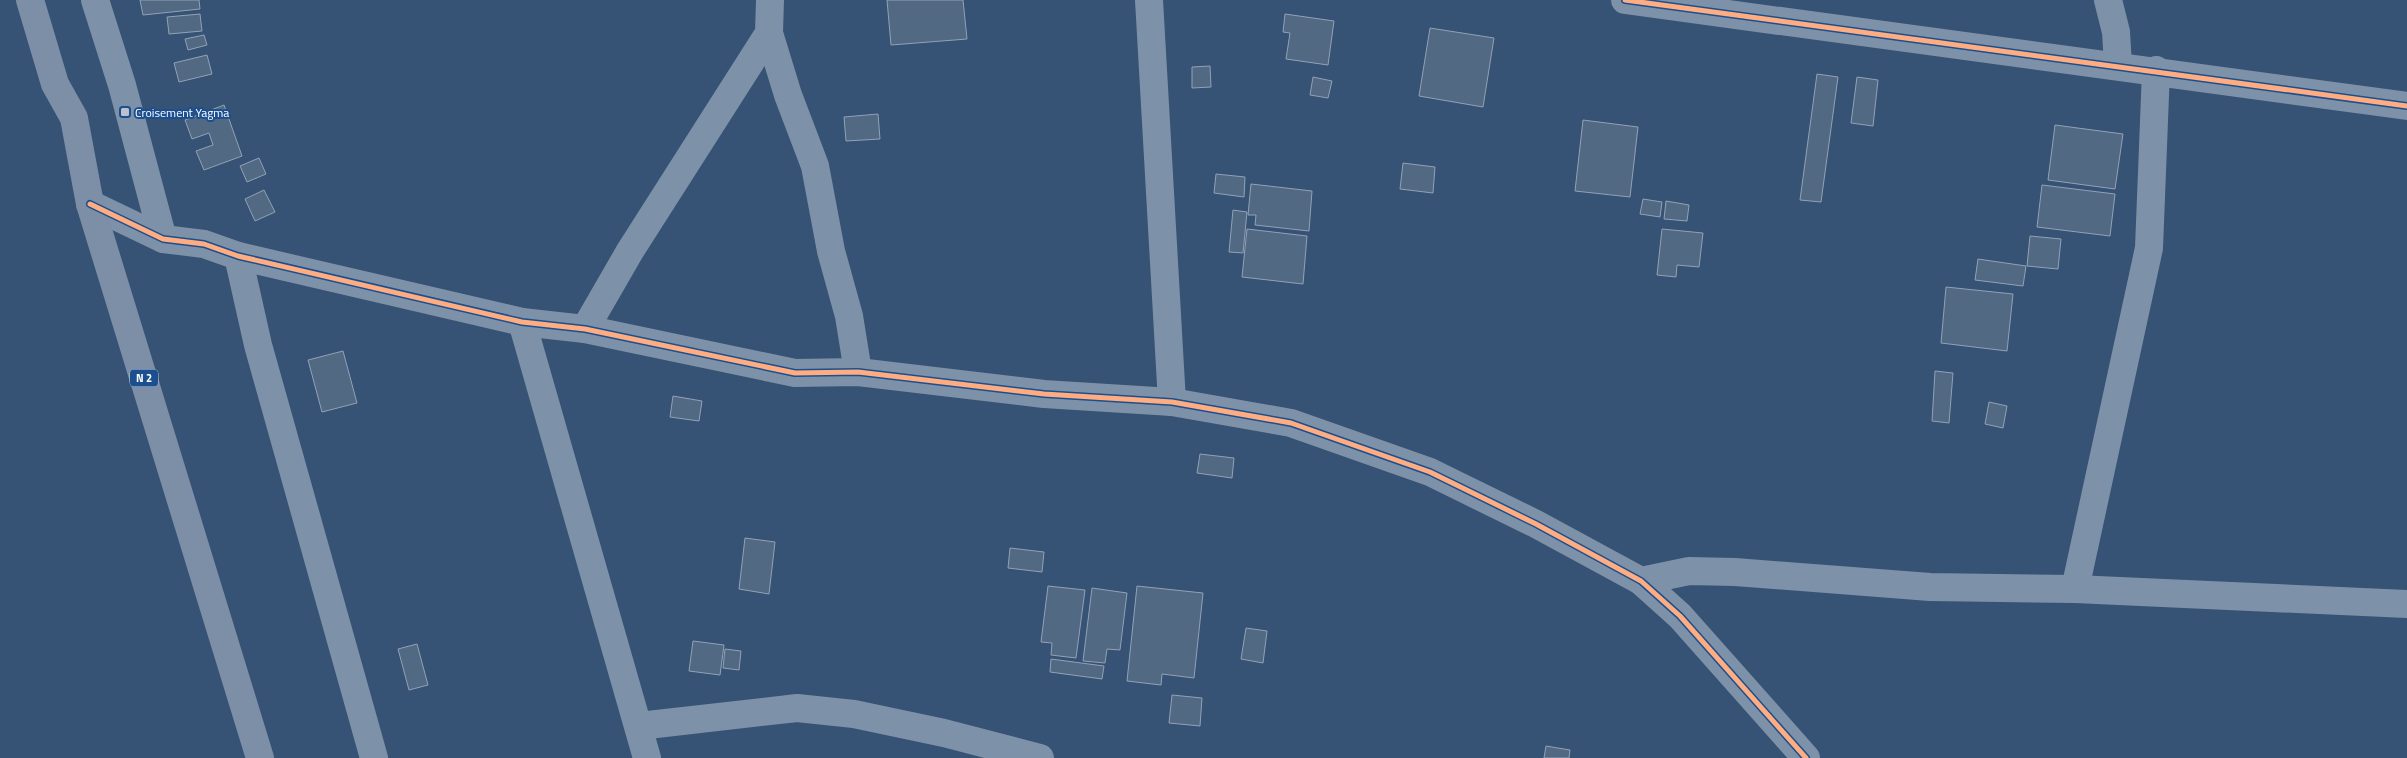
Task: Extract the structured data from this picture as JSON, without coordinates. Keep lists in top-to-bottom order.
{
  "streets": {
    "main road": ["N 2"]
  },
  "places": {
    "transit": ["Croisement Yagma"]
  }
}
